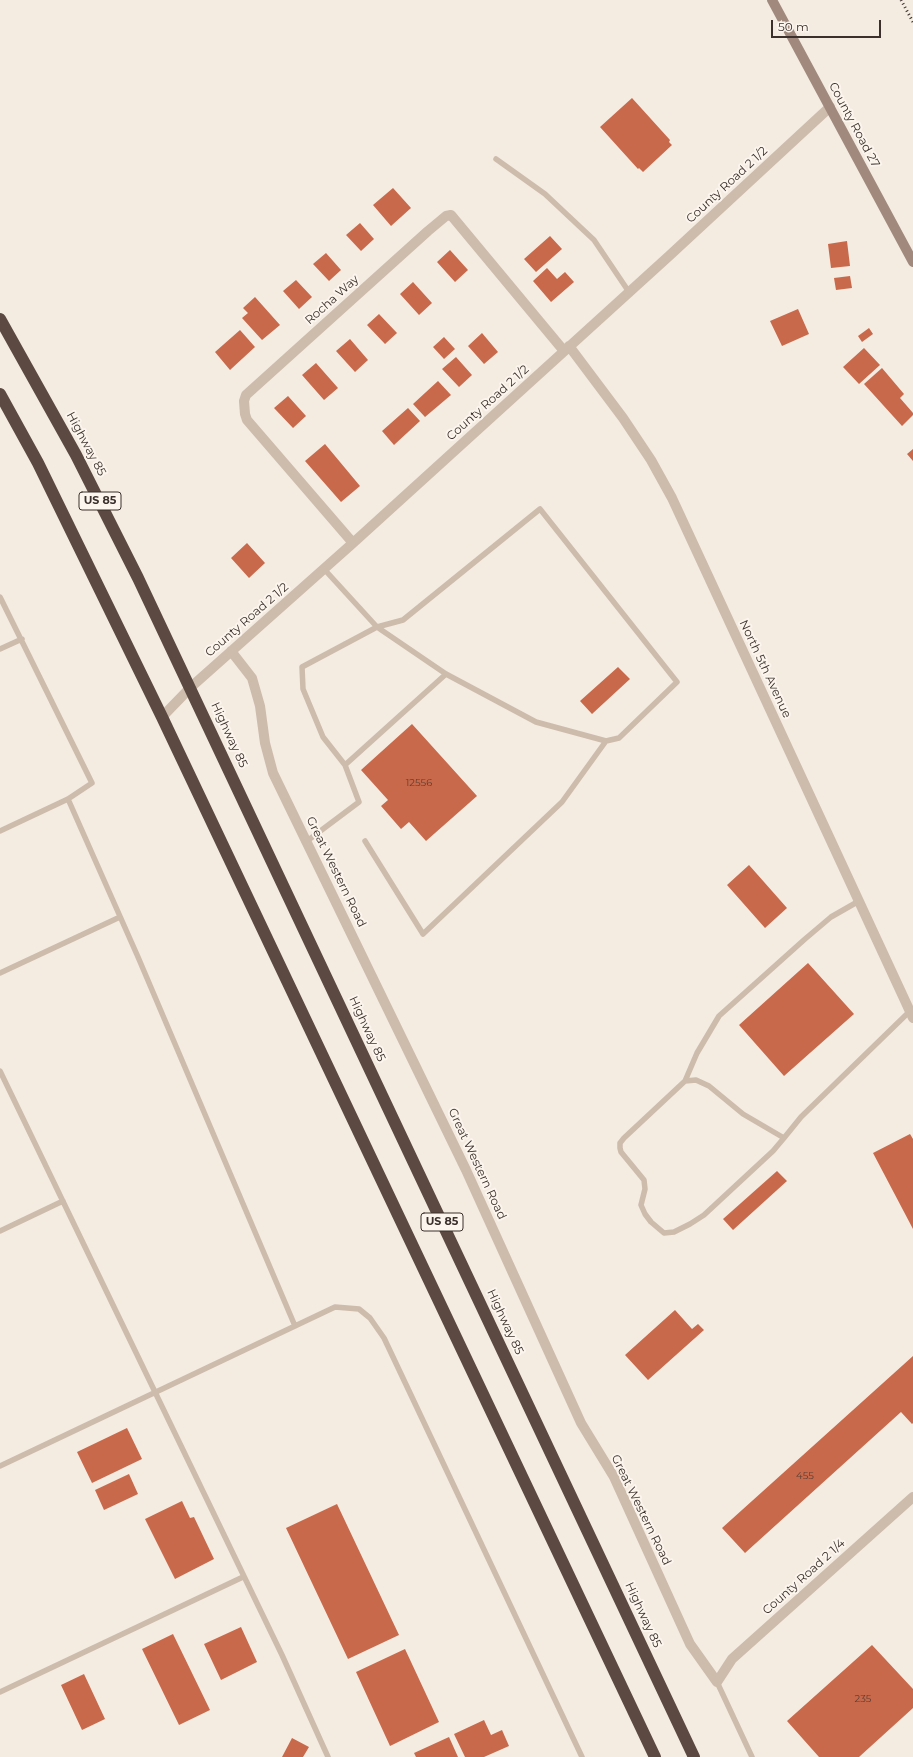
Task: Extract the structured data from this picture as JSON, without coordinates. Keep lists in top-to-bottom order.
{
  "streets": {
    "highway": ["Highway 85", "US 85"],
    "street": [
      "County Road 27",
      "County Road 2 1/2",
      "Rocha Way",
      "North 5th Avenue",
      "Great Western Road",
      "County Road 2 1/4"
    ]
  },
  "crossings": [
    ["County Road 27", "County Road 2 1/2"],
    ["County Road 2 1/2", "Rocha Way"],
    ["County Road 2 1/2", "Highway 85"],
    ["County Road 2 1/2", "US 85"],
    ["County Road 2 1/2", "North 5th Avenue"],
    ["County Road 2 1/2", "Great Western Road"],
    ["Rocha Way", "North 5th Avenue"],
    ["Great Western Road", "County Road 2 1/4"]
  ],
  "house_numbers": ["12556", "455", "235"],
  "scale_bar": "50 m"
}
